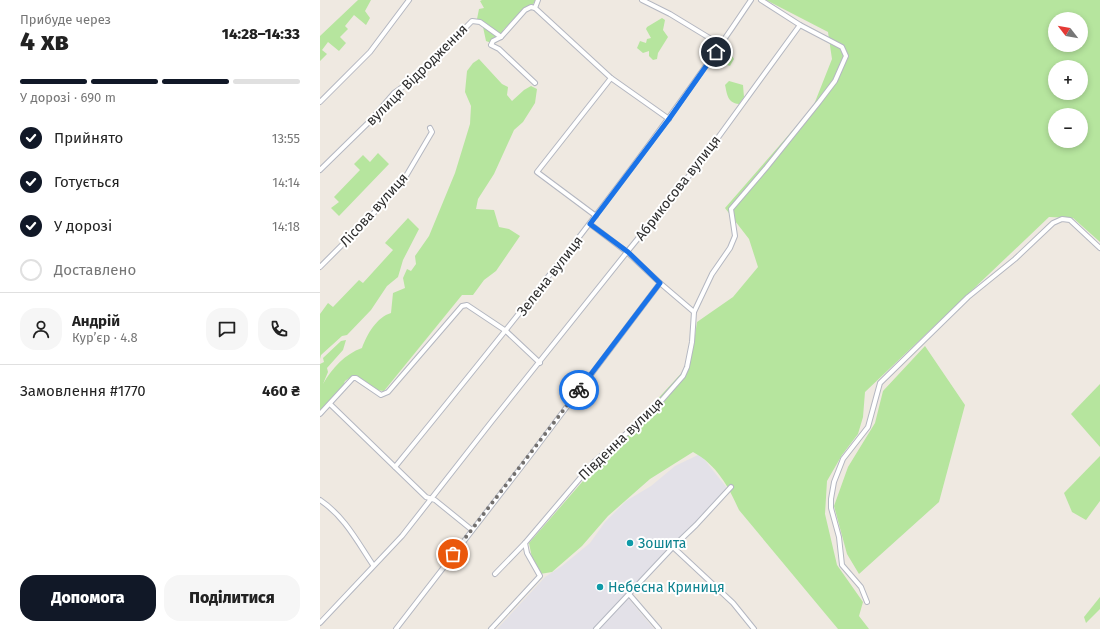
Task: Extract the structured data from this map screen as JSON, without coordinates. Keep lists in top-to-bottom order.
{
  "streets": {
    "street": [
      "вулиця Відродження",
      "Абрикосова вулиця",
      "Лісова вулиця",
      "Зелена вулиця",
      "Південна вулиця"
    ]
  },
  "crossings": [
    ["Абрикосова вулиця", "Південна вулиця"]
  ],
  "places": ["Зошита", "Небесна Криниця"],
  "north": "top left",
  "page": {
    "heading": ["4 хв", "Прибуде через", "14:28–14:33"],
    "panel": [
      "Андрій",
      "Кур’єр · 4.8",
      "Замовлення #1770",
      "460 ₴"
    ],
    "map_buttons": ["+", "−"],
    "bar": "У дорозі · 690 m",
    "list": [
      ["Прийнято", "13:55"],
      ["Готується", "14:14"],
      ["У дорозі", "14:18"],
      "Доставлено"
    ],
    "buttons": ["Допомога", "Поділитися"]
  }
}
